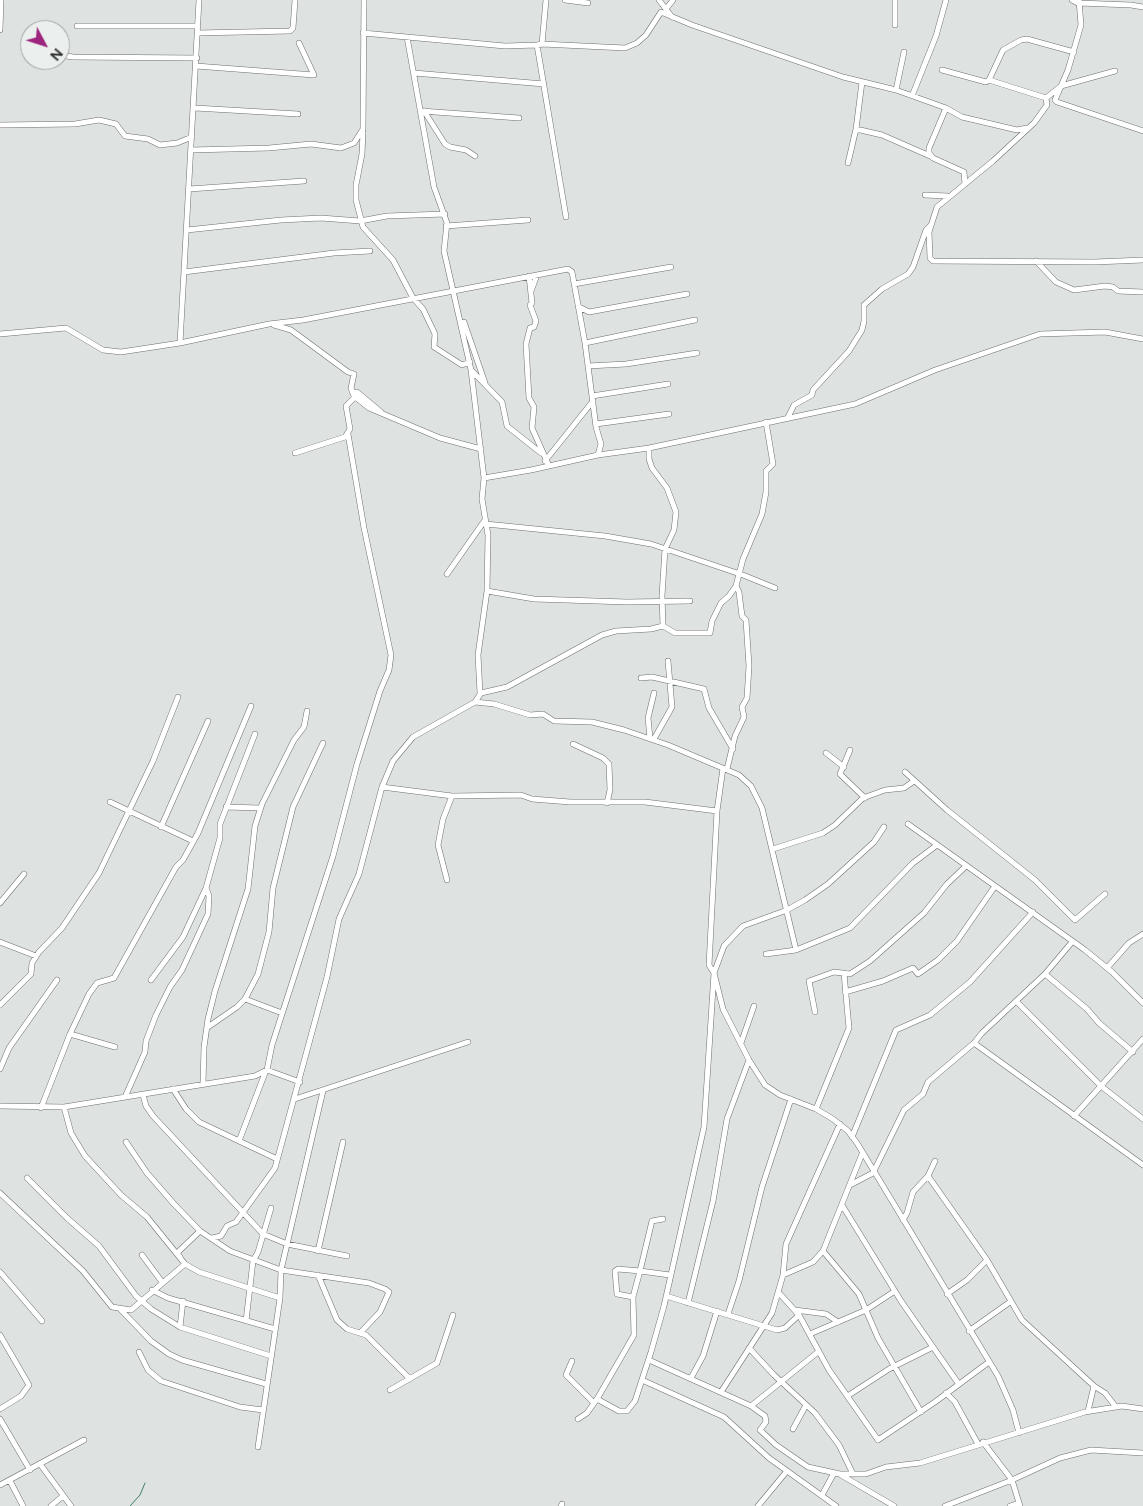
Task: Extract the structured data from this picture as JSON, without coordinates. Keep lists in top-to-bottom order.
{
  "north": "bottom right"
}
